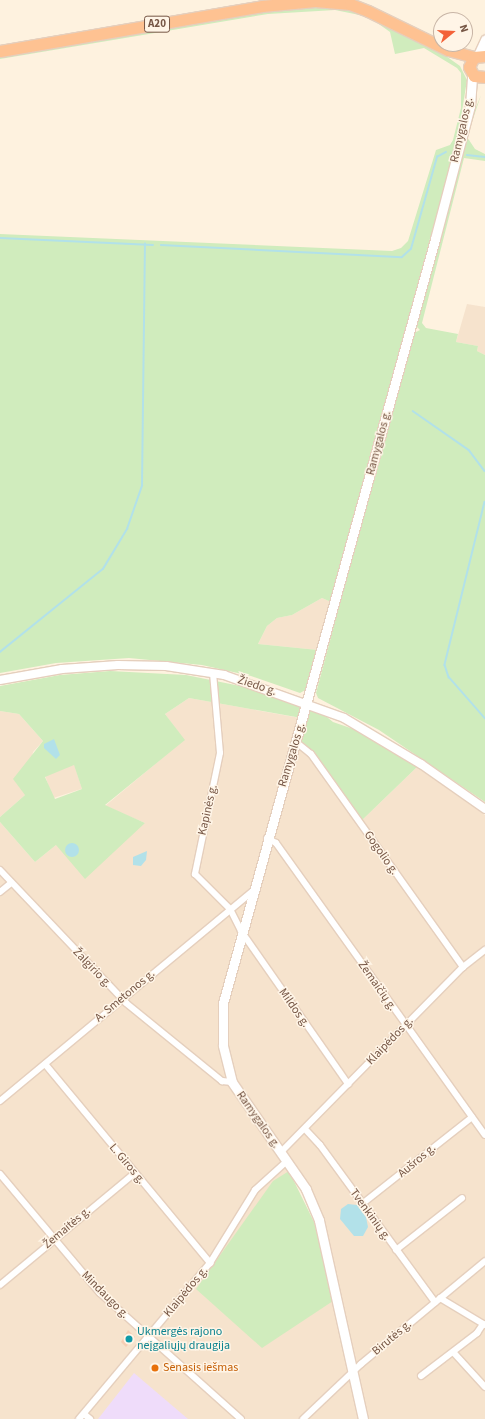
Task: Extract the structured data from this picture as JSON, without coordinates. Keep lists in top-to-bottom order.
{
  "streets": {
    "highway": ["A20"],
    "main road": ["Ramygalos g."],
    "street": [
      "Žiedo g.",
      "Kapinės g.",
      "Gogolio g.",
      "Žalgirio g.",
      "Žemaičių g.",
      "A. Smetonos g.",
      "Mildos g.",
      "Klaipėdos g.",
      "Aušros g.",
      "L. Giros g.",
      "Tvenkinių g.",
      "Žemaitės g.",
      "Mindaugo g.",
      "Birutės g."
    ]
  },
  "crossings": [
    ["A20", "Ramygalos g."],
    ["Ramygalos g.", "Žiedo g."],
    ["Ramygalos g.", "Kapinės g."],
    ["Ramygalos g.", "Gogolio g."],
    ["Ramygalos g.", "Žalgirio g."],
    ["Ramygalos g.", "Žemaičių g."],
    ["Ramygalos g.", "A. Smetonos g."],
    ["Ramygalos g.", "Mildos g."],
    ["Ramygalos g.", "Klaipėdos g."],
    ["Ramygalos g.", "Birutės g."],
    ["Žiedo g.", "Kapinės g."],
    ["Kapinės g.", "A. Smetonos g."],
    ["Kapinės g.", "Mildos g."],
    ["Gogolio g.", "Klaipėdos g."],
    ["Žalgirio g.", "A. Smetonos g."],
    ["Žemaičių g.", "Klaipėdos g."],
    ["Žemaičių g.", "Aušros g."],
    ["A. Smetonos g.", "L. Giros g."],
    ["Mildos g.", "Klaipėdos g."],
    ["Klaipėdos g.", "L. Giros g."],
    ["Klaipėdos g.", "Tvenkinių g."],
    ["Klaipėdos g.", "Mindaugo g."],
    ["Aušros g.", "Tvenkinių g."],
    ["L. Giros g.", "Žemaitės g."],
    ["Tvenkinių g.", "Birutės g."],
    ["Žemaitės g.", "Mindaugo g."]
  ],
  "places": ["Ukmergės rajono neįgaliųjų draugija", "Senasis iešmas"],
  "north": "right"
}
